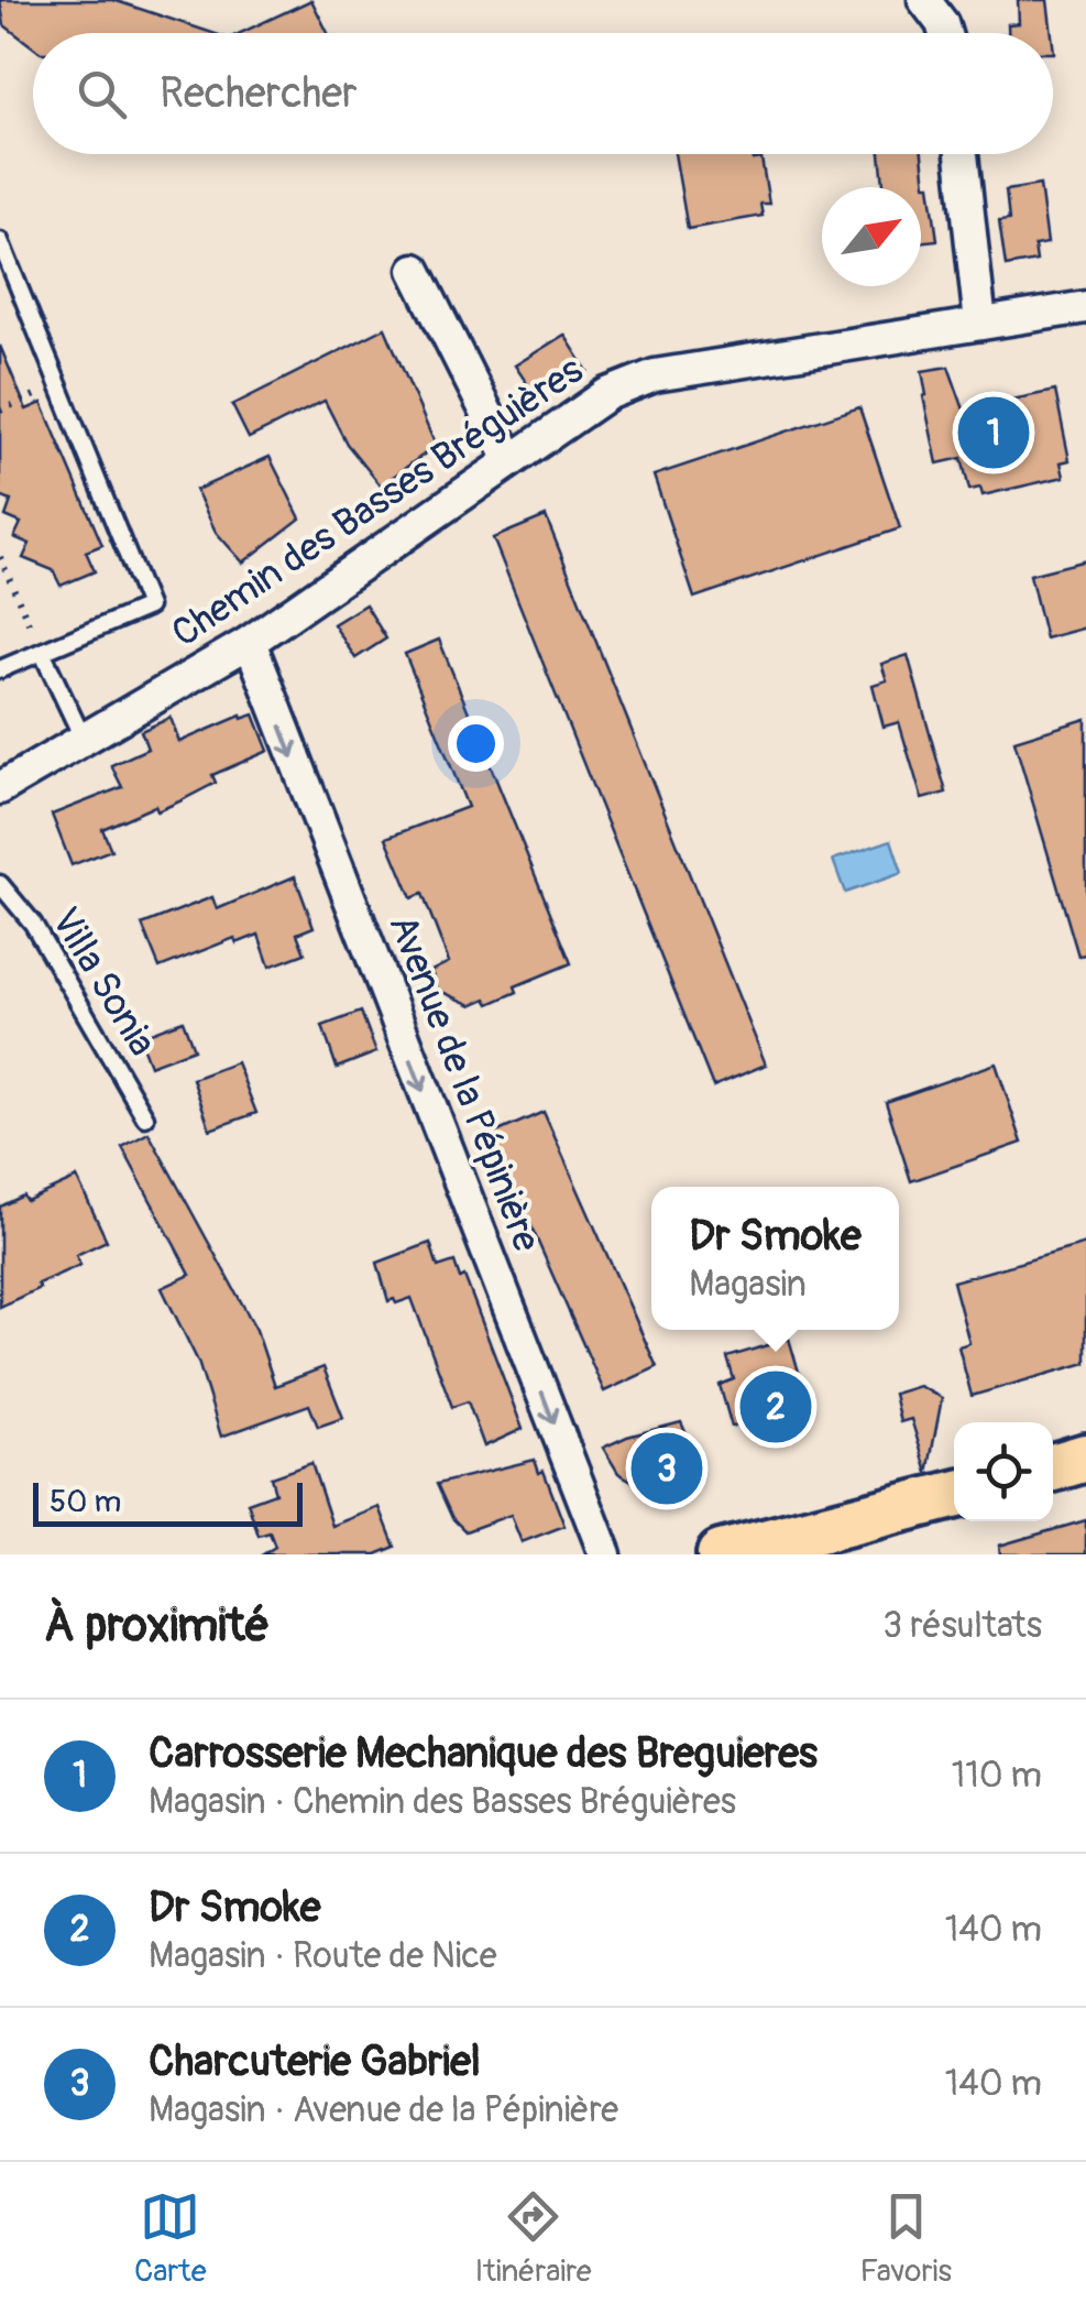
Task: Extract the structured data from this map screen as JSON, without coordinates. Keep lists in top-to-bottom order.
{
  "streets": {
    "street": ["Chemin des Basses Bréguières", "Avenue de la Pépinière"],
    "lane": ["Villa Sonia"]
  },
  "crossings": [
    ["Chemin des Basses Bréguières", "Avenue de la Pépinière"]
  ],
  "one_way": ["Avenue de la Pépinière"],
  "scale_bar": "50 m",
  "north": "top right",
  "page": {
    "search": "Rechercher",
    "pins": ["1", "2", "3"],
    "popup": ["Dr Smoke", "Magasin"],
    "scale": "50 m",
    "heading": ["À proximité", "3 résultats"],
    "list": [
      {
        "mark": "1",
        "name": "Carrosserie Mechanique des Breguieres",
        "note": "Magasin · Chemin des Basses Bréguières",
        "value": "110 m"
      },
      {
        "mark": "2",
        "name": "Dr Smoke",
        "note": "Magasin · Route de Nice",
        "value": "140 m"
      },
      {
        "mark": "3",
        "name": "Charcuterie Gabriel",
        "note": "Magasin · Avenue de la Pépinière",
        "value": "140 m"
      }
    ],
    "nav": ["Carte", "Itinéraire", "Favoris"]
  }
}
